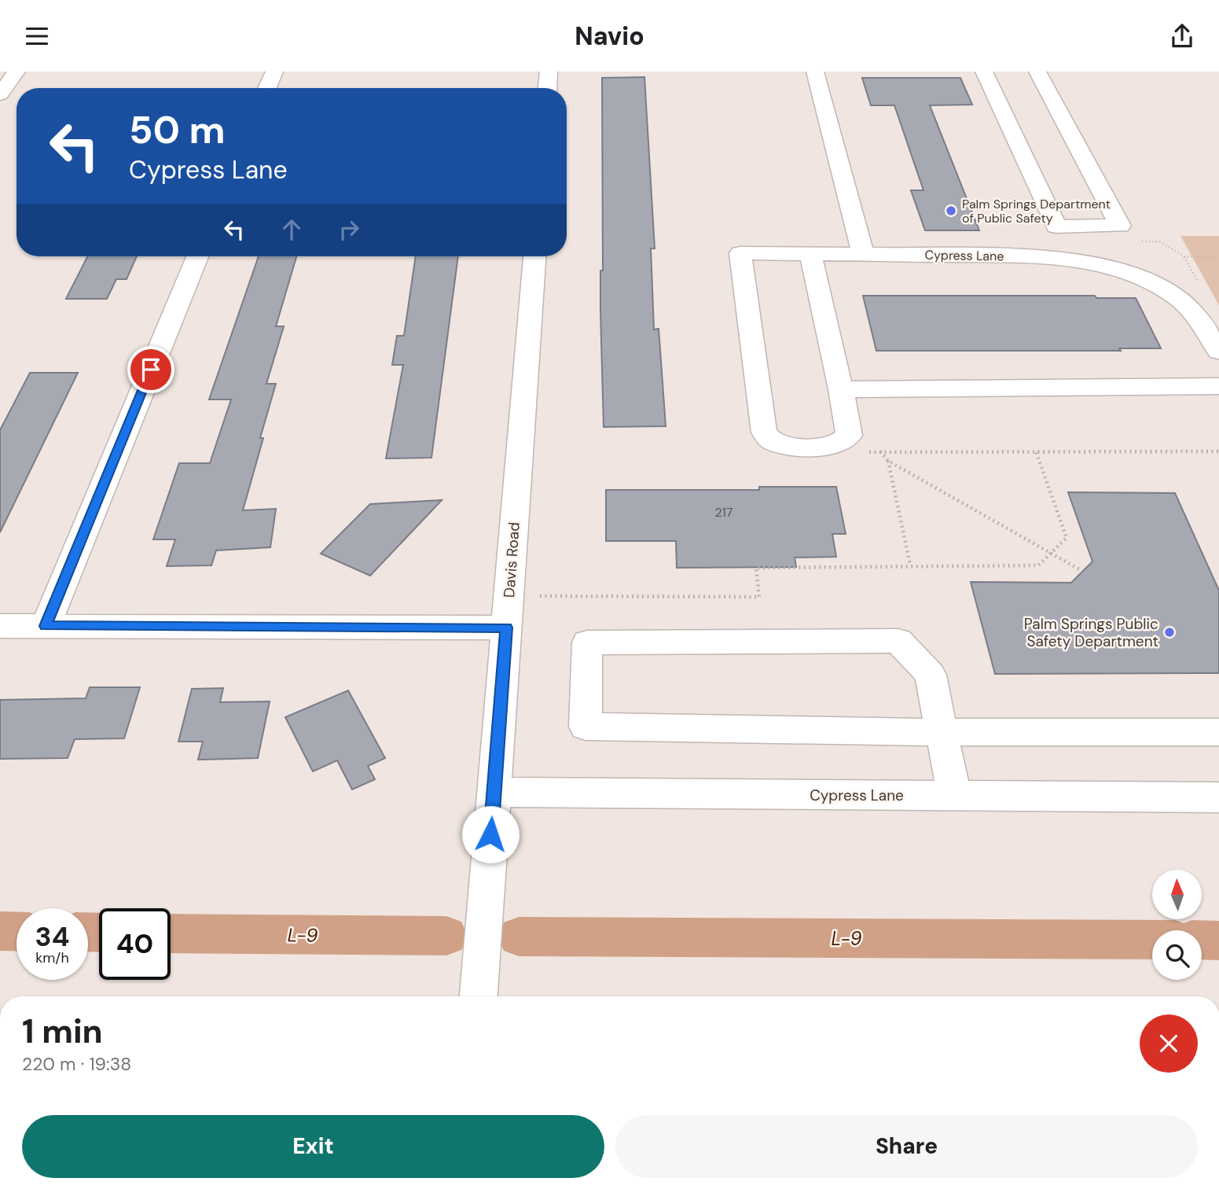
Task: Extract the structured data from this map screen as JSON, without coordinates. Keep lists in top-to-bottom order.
{
  "streets": {
    "street": ["Cypress Lane", "Davis Road"]
  },
  "crossings": [
    ["Cypress Lane", "Davis Road"]
  ],
  "water": ["L-9"],
  "places": ["Palm Springs Department of Public Safety", "Palm Springs Public Safety Department"],
  "house_numbers": ["217"],
  "north": "top",
  "page": {
    "header": "Navio",
    "turn": ["50 m", "Cypress Lane"],
    "speed": "34 km/h",
    "limit": "40",
    "heading": ["1 min", "220 m · 19:38"],
    "buttons": ["Exit", "Share"]
  }
}
